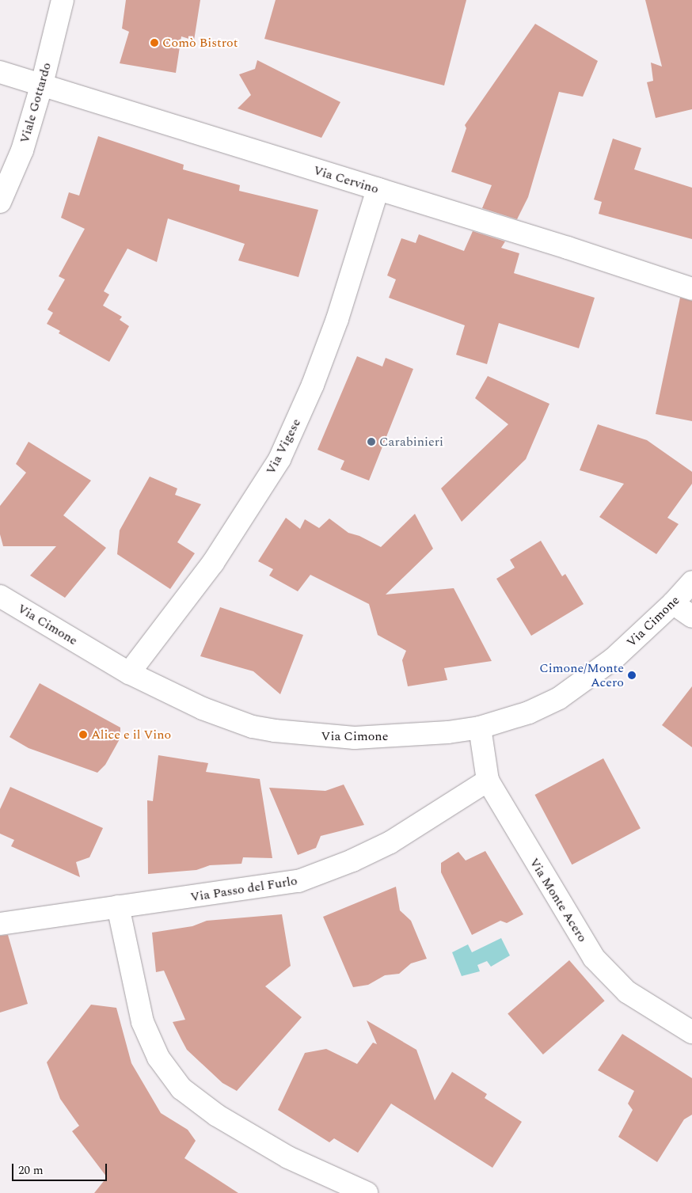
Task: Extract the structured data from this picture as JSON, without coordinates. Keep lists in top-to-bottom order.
{
  "streets": {
    "street": [
      "Viale Gottardo",
      "Via Cervino",
      "Via Vigese",
      "Via Cimone",
      "Via Passo del Furlo",
      "Via Monte Acero"
    ]
  },
  "crossings": [
    ["Viale Gottardo", "Via Cervino"],
    ["Via Cervino", "Via Vigese"],
    ["Via Vigese", "Via Cimone"],
    ["Via Cimone", "Via Monte Acero"],
    ["Via Passo del Furlo", "Via Monte Acero"]
  ],
  "places": [
    "Comò Bistrot",
    "Carabinieri",
    "Cimone/Monte Acero",
    "Alice e il Vino"
  ],
  "scale_bar": "20 m"
}
